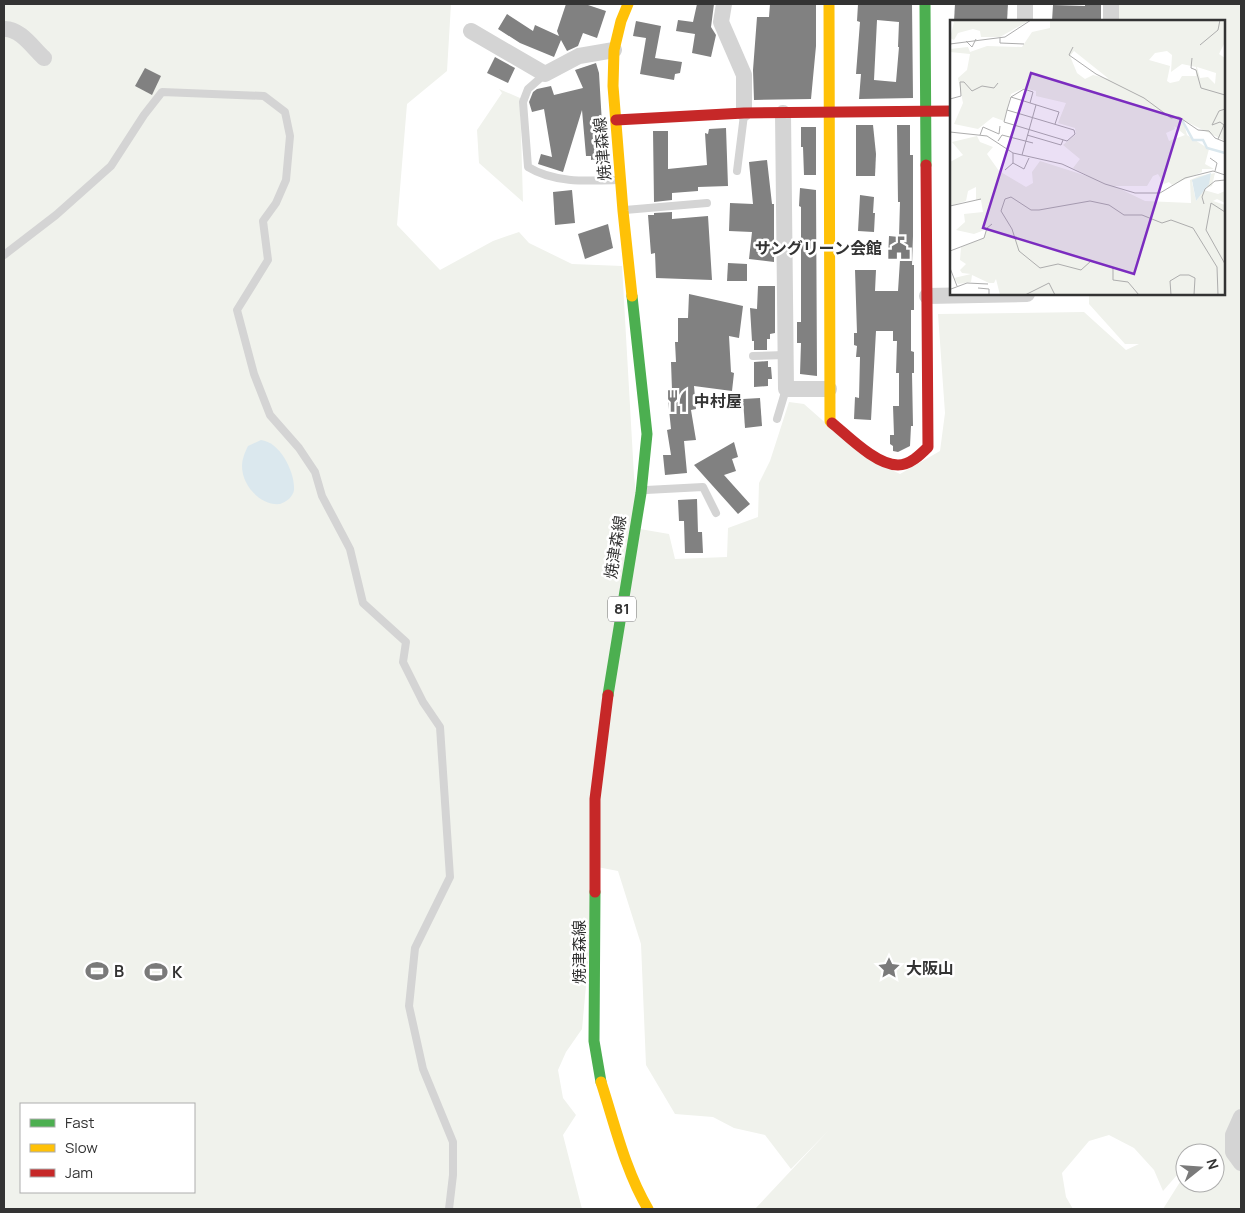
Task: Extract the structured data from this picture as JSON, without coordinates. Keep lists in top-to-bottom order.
{
  "streets": {
    "street": ["焼津森線", "81"]
  },
  "places": {
    "public building": ["サングリーン会館"],
    "restaurant": ["中村屋"],
    "place": ["大阪山"],
    "sports": ["B", "K"]
  },
  "legend": ["Fast", "Slow", "Jam"],
  "north": "right"
}
